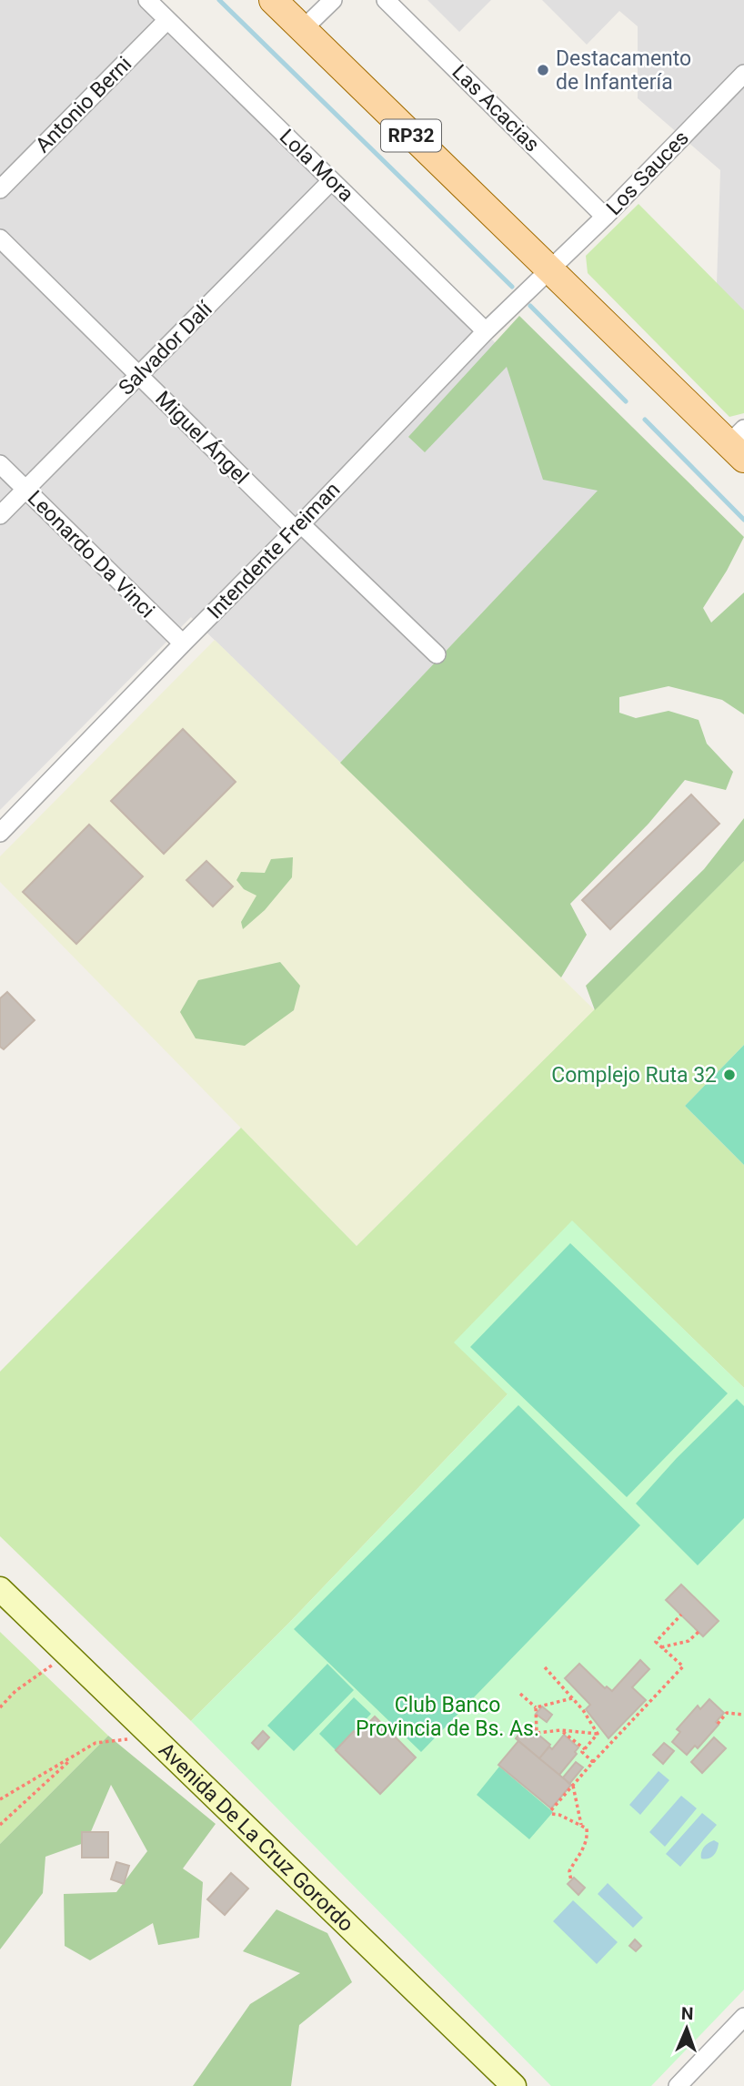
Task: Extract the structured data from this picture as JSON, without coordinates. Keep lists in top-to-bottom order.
{
  "streets": {
    "main road": ["RP32", "Avenida De La Cruz Gorordo"],
    "street": [
      "Antonio Berni",
      "Las Acacias",
      "Lola Mora",
      "Los Sauces",
      "Salvador Dalí",
      "Miguel Ángel",
      "Intendente Freiman",
      "Leonardo Da Vinci"
    ]
  },
  "crossings": [
    ["Antonio Berni", "Lola Mora"],
    ["Las Acacias", "Los Sauces"],
    ["RP32", "Los Sauces"],
    ["RP32", "Intendente Freiman"],
    ["Lola Mora", "Salvador Dalí"],
    ["Lola Mora", "Intendente Freiman"],
    ["Los Sauces", "Intendente Freiman"],
    ["Salvador Dalí", "Miguel Ángel"],
    ["Salvador Dalí", "Leonardo Da Vinci"],
    ["Miguel Ángel", "Intendente Freiman"],
    ["Intendente Freiman", "Leonardo Da Vinci"]
  ],
  "parks": ["Club Banco Provincia de Bs. As."],
  "places": ["Destacamento de Infantería", "Complejo Ruta 32"],
  "north": "top"
}
